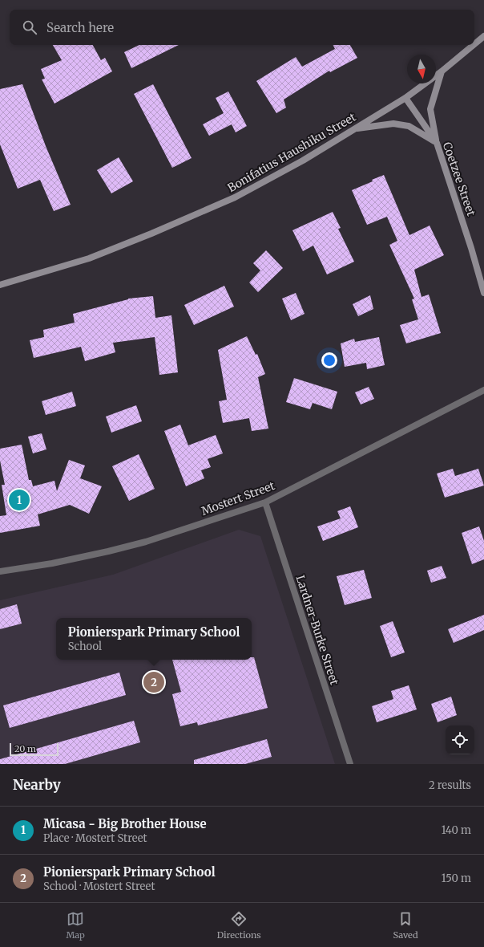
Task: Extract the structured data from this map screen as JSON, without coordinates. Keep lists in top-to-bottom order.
{
  "streets": {
    "street": [
      "Bonifatius Haushiku Street",
      "Coetzee Street",
      "Mostert Street",
      "Lardner-Burke Street"
    ]
  },
  "crossings": [
    ["Bonifatius Haushiku Street", "Coetzee Street"],
    ["Mostert Street", "Lardner-Burke Street"]
  ],
  "scale_bar": "20 m",
  "north": "bottom",
  "page": {
    "search": "Search here",
    "pins": ["1", "2"],
    "popup": ["Pionierspark Primary School", "School"],
    "scale": "20 m",
    "heading": ["Nearby", "2 results"],
    "list": [
      {
        "mark": "1",
        "name": "Micasa - Big Brother House",
        "note": "Place · Mostert Street",
        "value": "140 m"
      },
      {
        "mark": "2",
        "name": "Pionierspark Primary School",
        "note": "School · Mostert Street",
        "value": "150 m"
      }
    ],
    "nav": ["Map", "Directions", "Saved"]
  }
}
